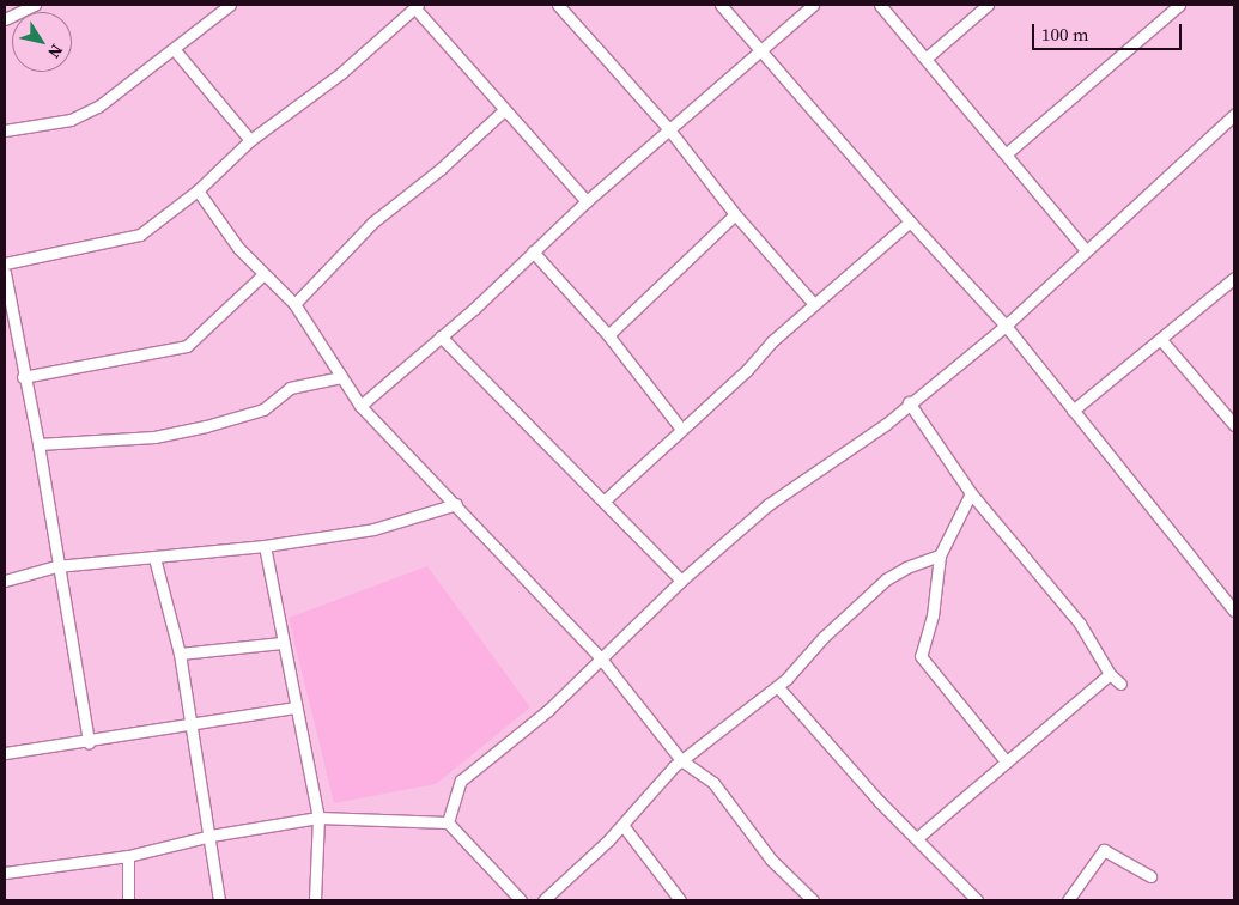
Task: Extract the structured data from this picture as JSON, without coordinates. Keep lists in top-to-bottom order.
{
  "scale_bar": "100 m",
  "north": "bottom right"
}
